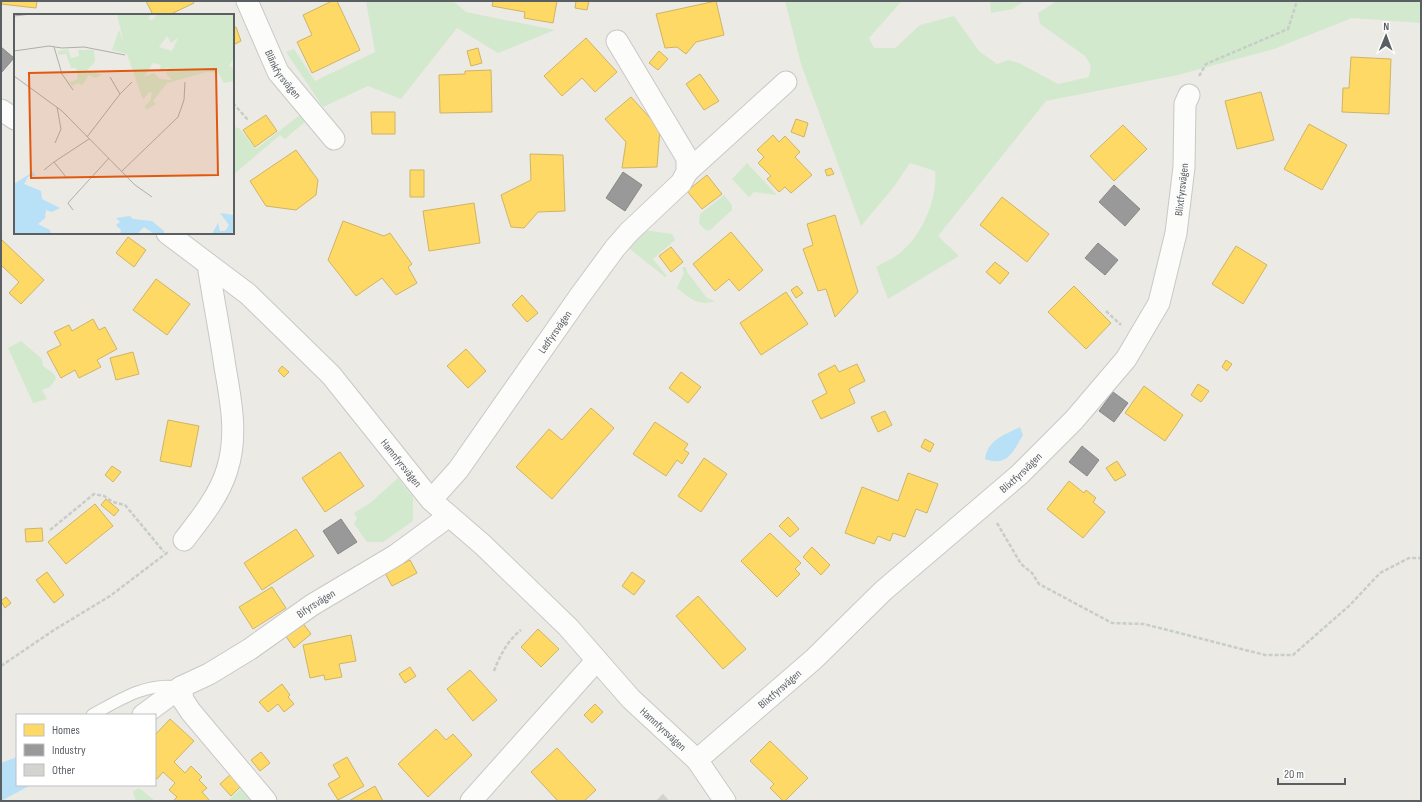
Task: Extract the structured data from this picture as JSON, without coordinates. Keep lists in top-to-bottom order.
{
  "streets": {
    "street": [
      "Blänkfyrsvägen",
      "Blixtfyrsvägen",
      "Ledfyrsvägen",
      "Hamnfyrsvägen",
      "Bifyrsvägen"
    ]
  },
  "crossings": [
    ["Blixtfyrsvägen", "Hamnfyrsvägen"],
    ["Ledfyrsvägen", "Hamnfyrsvägen"],
    ["Hamnfyrsvägen", "Bifyrsvägen"]
  ],
  "legend": ["Homes", "Industry", "Other"],
  "scale_bar": "20 m",
  "north": "top"
}
